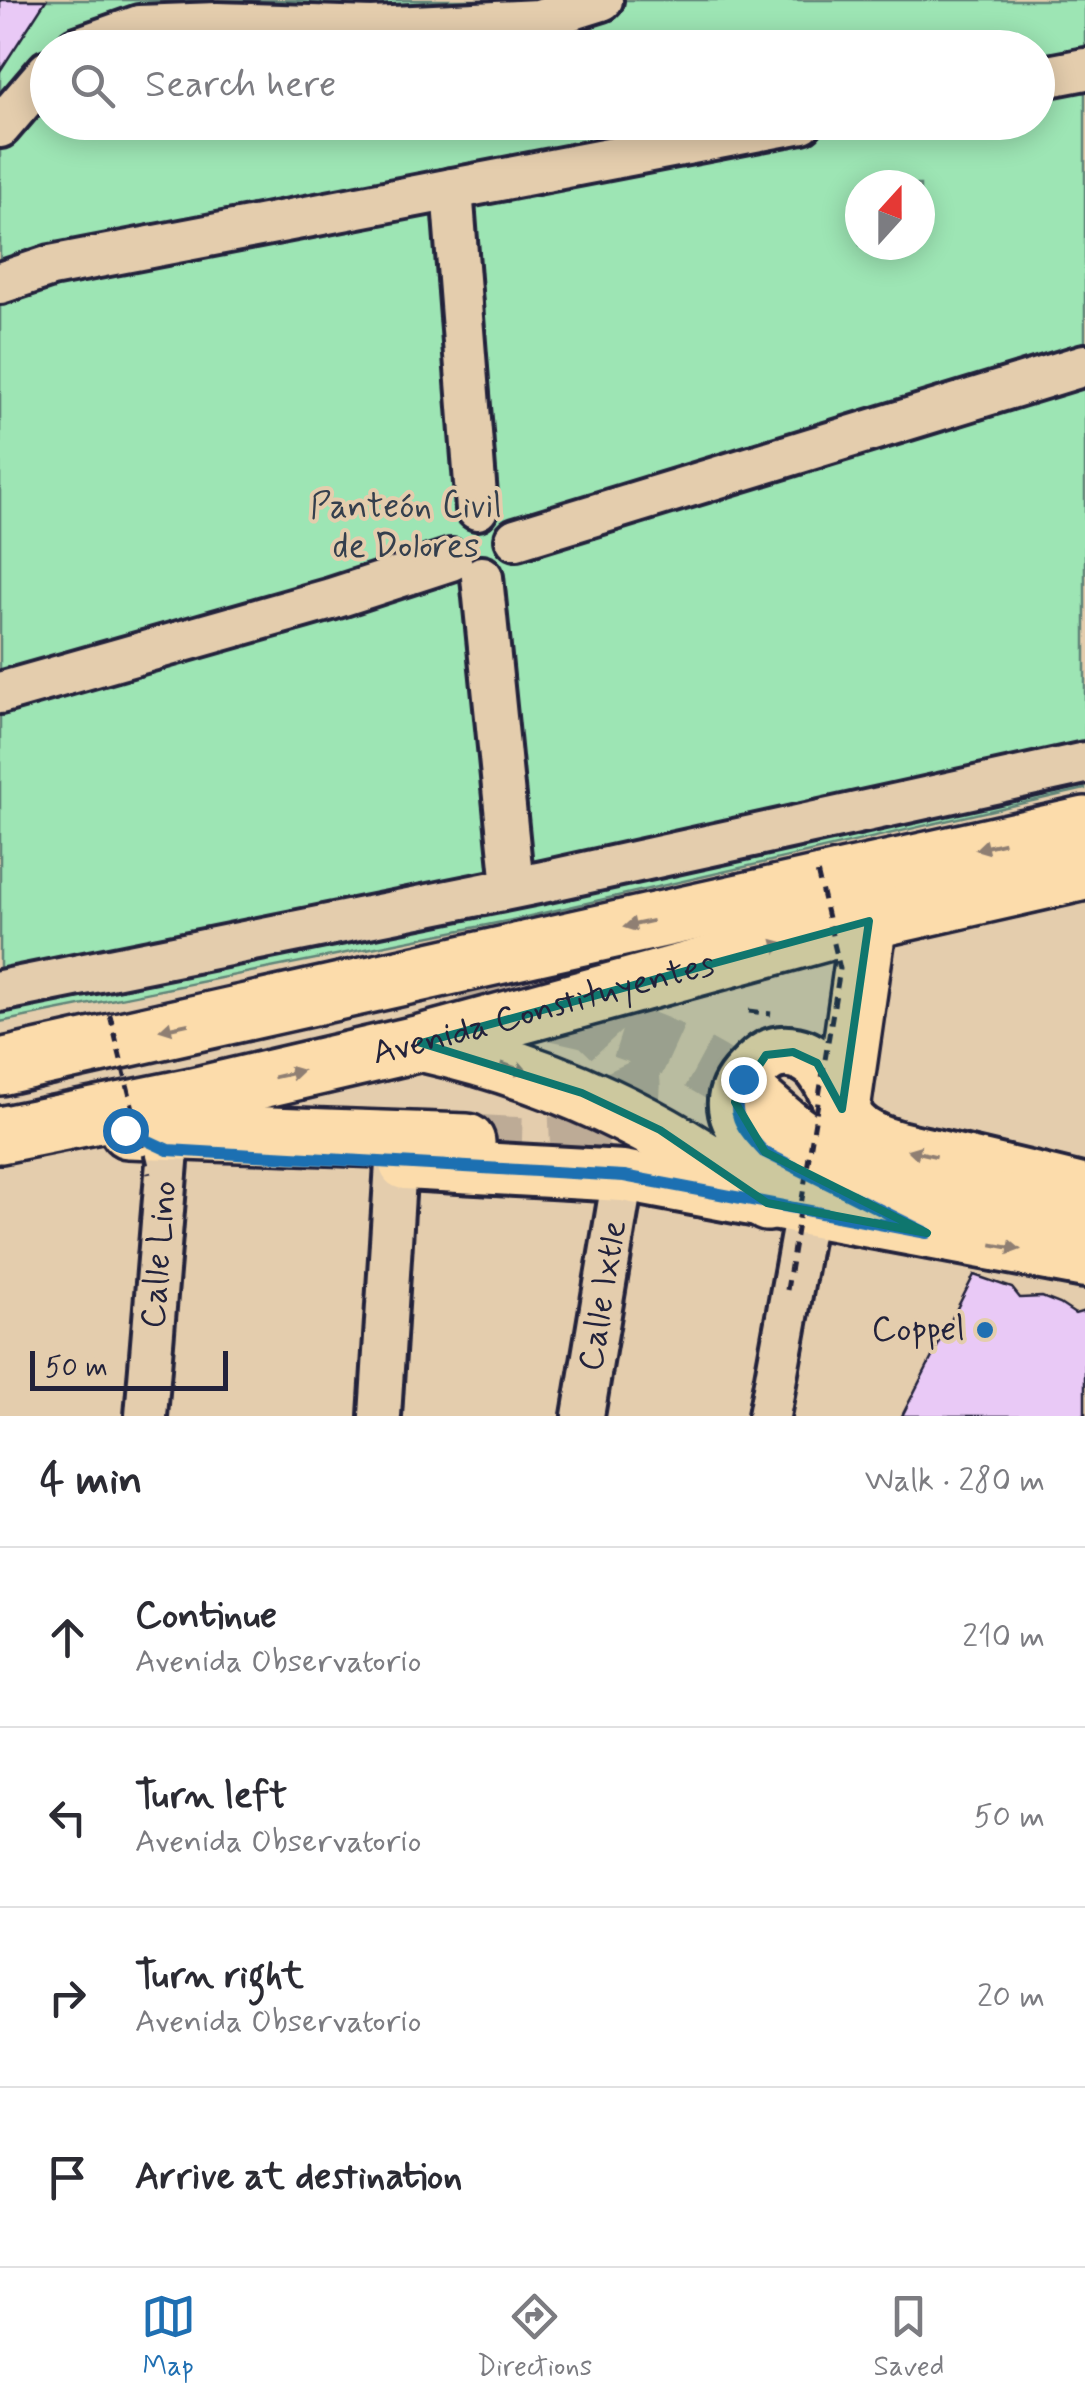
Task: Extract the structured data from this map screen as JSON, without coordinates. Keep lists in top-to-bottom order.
{
  "streets": {
    "highway": ["Avenida Constituyentes"],
    "street": ["Calle Lino", "Calle Ixtle"]
  },
  "parks": ["Panteón Civil de Dolores"],
  "places": ["Coppel"],
  "scale_bar": "50 m",
  "north": "top",
  "page": {
    "search": "Search here",
    "scale": "50 m",
    "heading": ["4 min", "Walk · 280 m"],
    "list": [
      ["Continue", "Avenida Observatorio", "210 m"],
      ["Turn left", "Avenida Observatorio", "50 m"],
      ["Turn right", "Avenida Observatorio", "20 m"],
      "Arrive at destination"
    ],
    "nav": ["Map", "Directions", "Saved"]
  }
}
